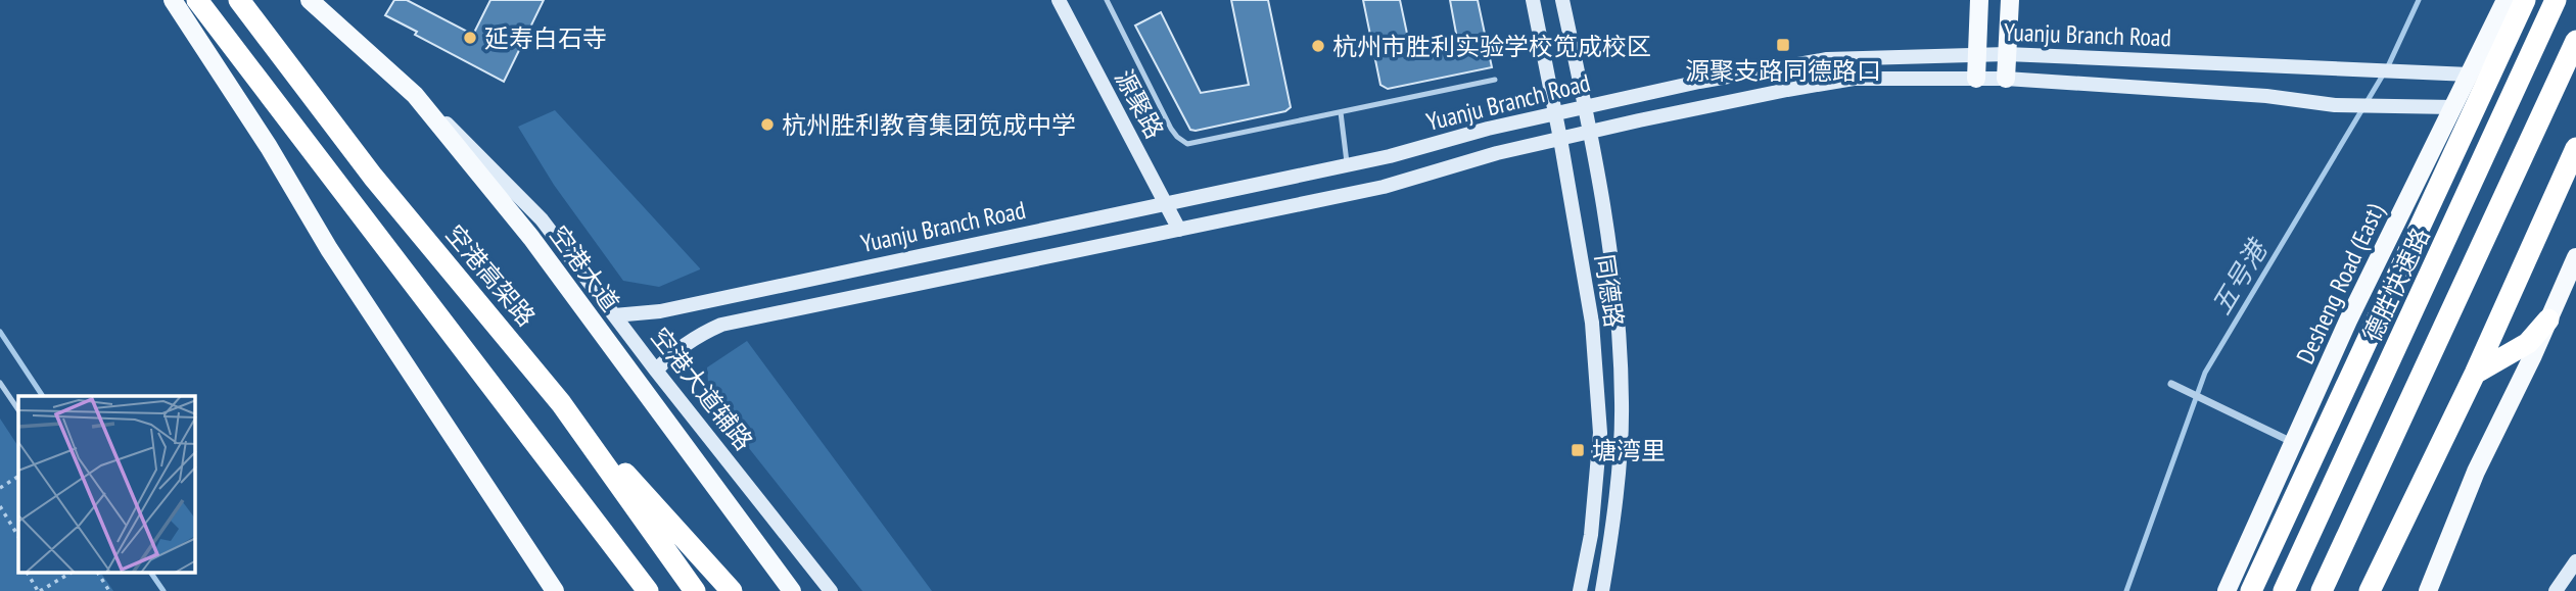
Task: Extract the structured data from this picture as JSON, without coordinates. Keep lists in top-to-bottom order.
{
  "streets": {
    "highway": ["空港高架路", "德胜快速路"],
    "main road": ["空港大道", "Desheng Road (East)"],
    "street": [
      "Yuanju Branch Road",
      "源聚路",
      "同德路",
      "空港大道辅路"
    ]
  },
  "crossings": [
    ["Yuanju Branch Road", "源聚路"],
    ["Yuanju Branch Road", "Desheng Road (East)"],
    ["Yuanju Branch Road", "同德路"],
    ["Yuanju Branch Road", "空港大道辅路"],
    ["空港大道", "空港大道辅路"]
  ],
  "water": ["五号港"],
  "places": {
    "other": ["延寿白石寺", "杭州市胜利实验学校笕成校区", "杭州胜利教育集团笕成中学"],
    "transit": ["源聚支路同德路口", "塘湾里"]
  }
}
